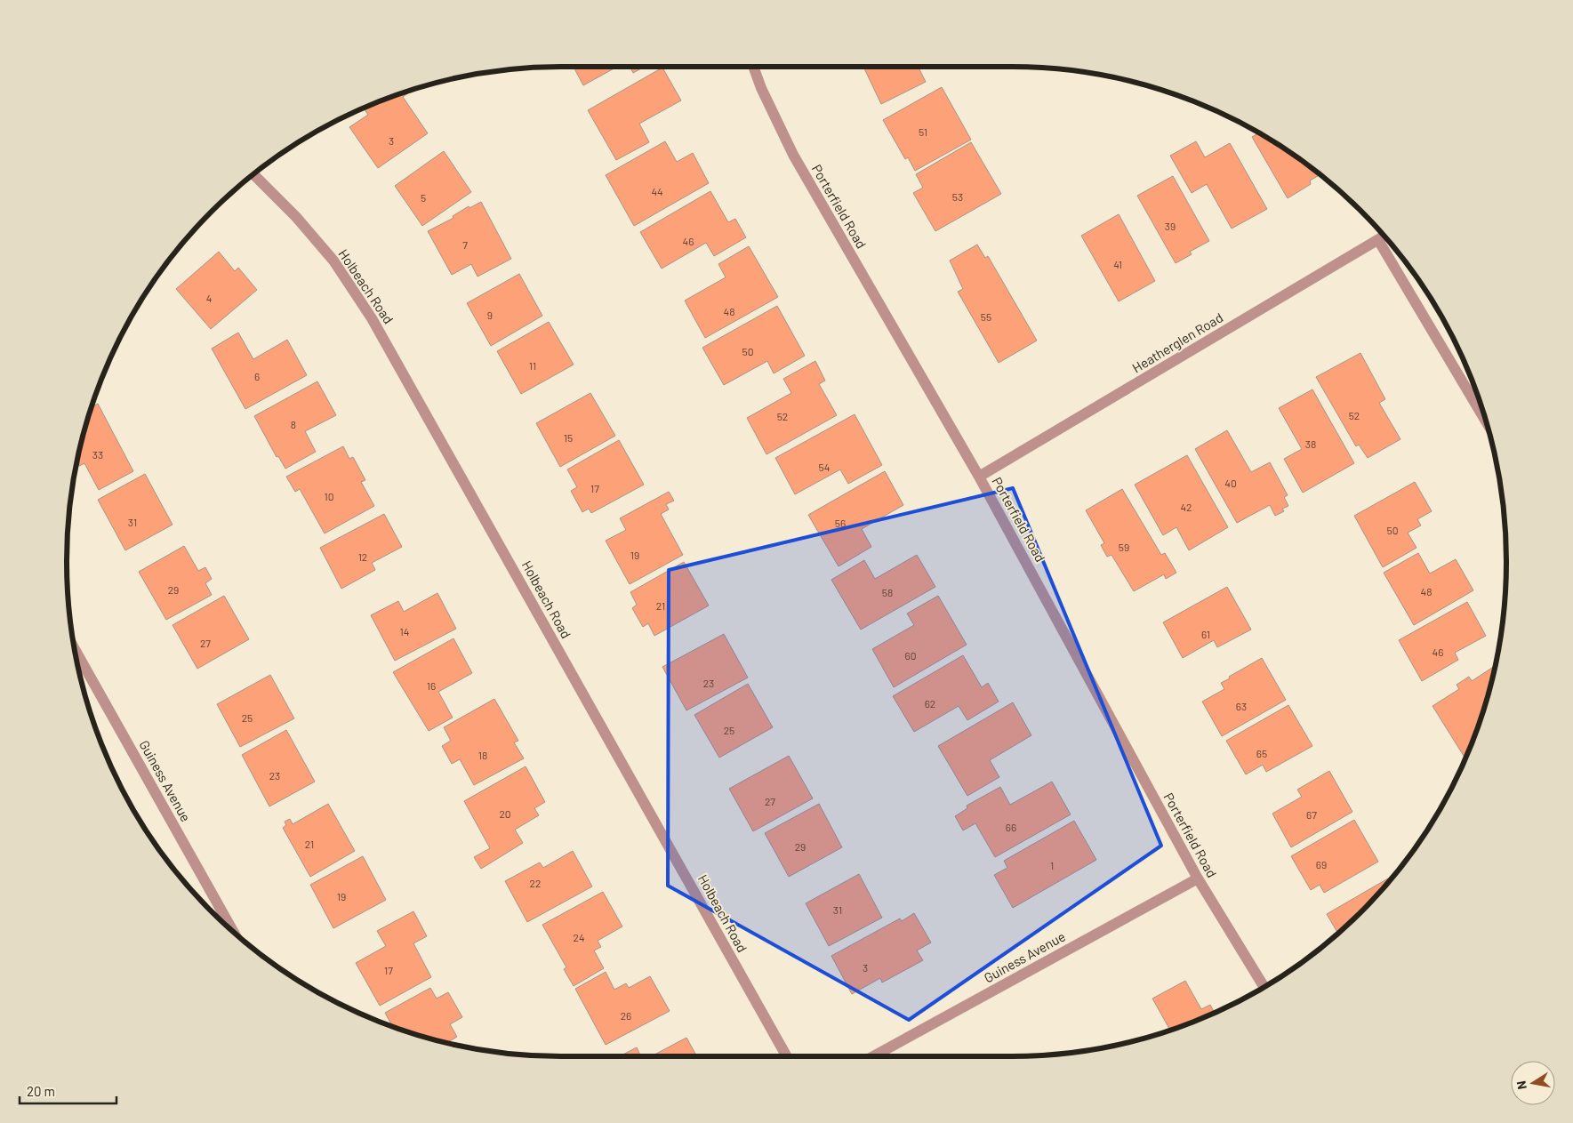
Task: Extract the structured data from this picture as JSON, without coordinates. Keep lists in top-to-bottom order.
{
  "streets": {
    "street": [
      "Porterfield Road",
      "Holbeach Road",
      "Heatherglen Road",
      "Guiness Avenue"
    ]
  },
  "crossings": [
    ["Porterfield Road", "Heatherglen Road"],
    ["Porterfield Road", "Guiness Avenue"]
  ],
  "house_numbers": [
    "51",
    "3",
    "44",
    "53",
    "5",
    "39",
    "46",
    "7",
    "41",
    "4",
    "48",
    "9",
    "55",
    "50",
    "11",
    "6",
    "52",
    "52",
    "8",
    "15",
    "38",
    "33",
    "54",
    "40",
    "17",
    "10",
    "42",
    "31",
    "56",
    "50",
    "59",
    "19",
    "12",
    "29",
    "48",
    "58",
    "21",
    "14",
    "61",
    "27",
    "46",
    "60",
    "23",
    "16",
    "62",
    "63",
    "25",
    "25",
    "65",
    "18",
    "23",
    "27",
    "20",
    "67",
    "66",
    "21",
    "29",
    "69",
    "1",
    "22",
    "19",
    "31",
    "24",
    "3",
    "17",
    "26"
  ],
  "scale_bar": "20 m",
  "north": "left"
}
